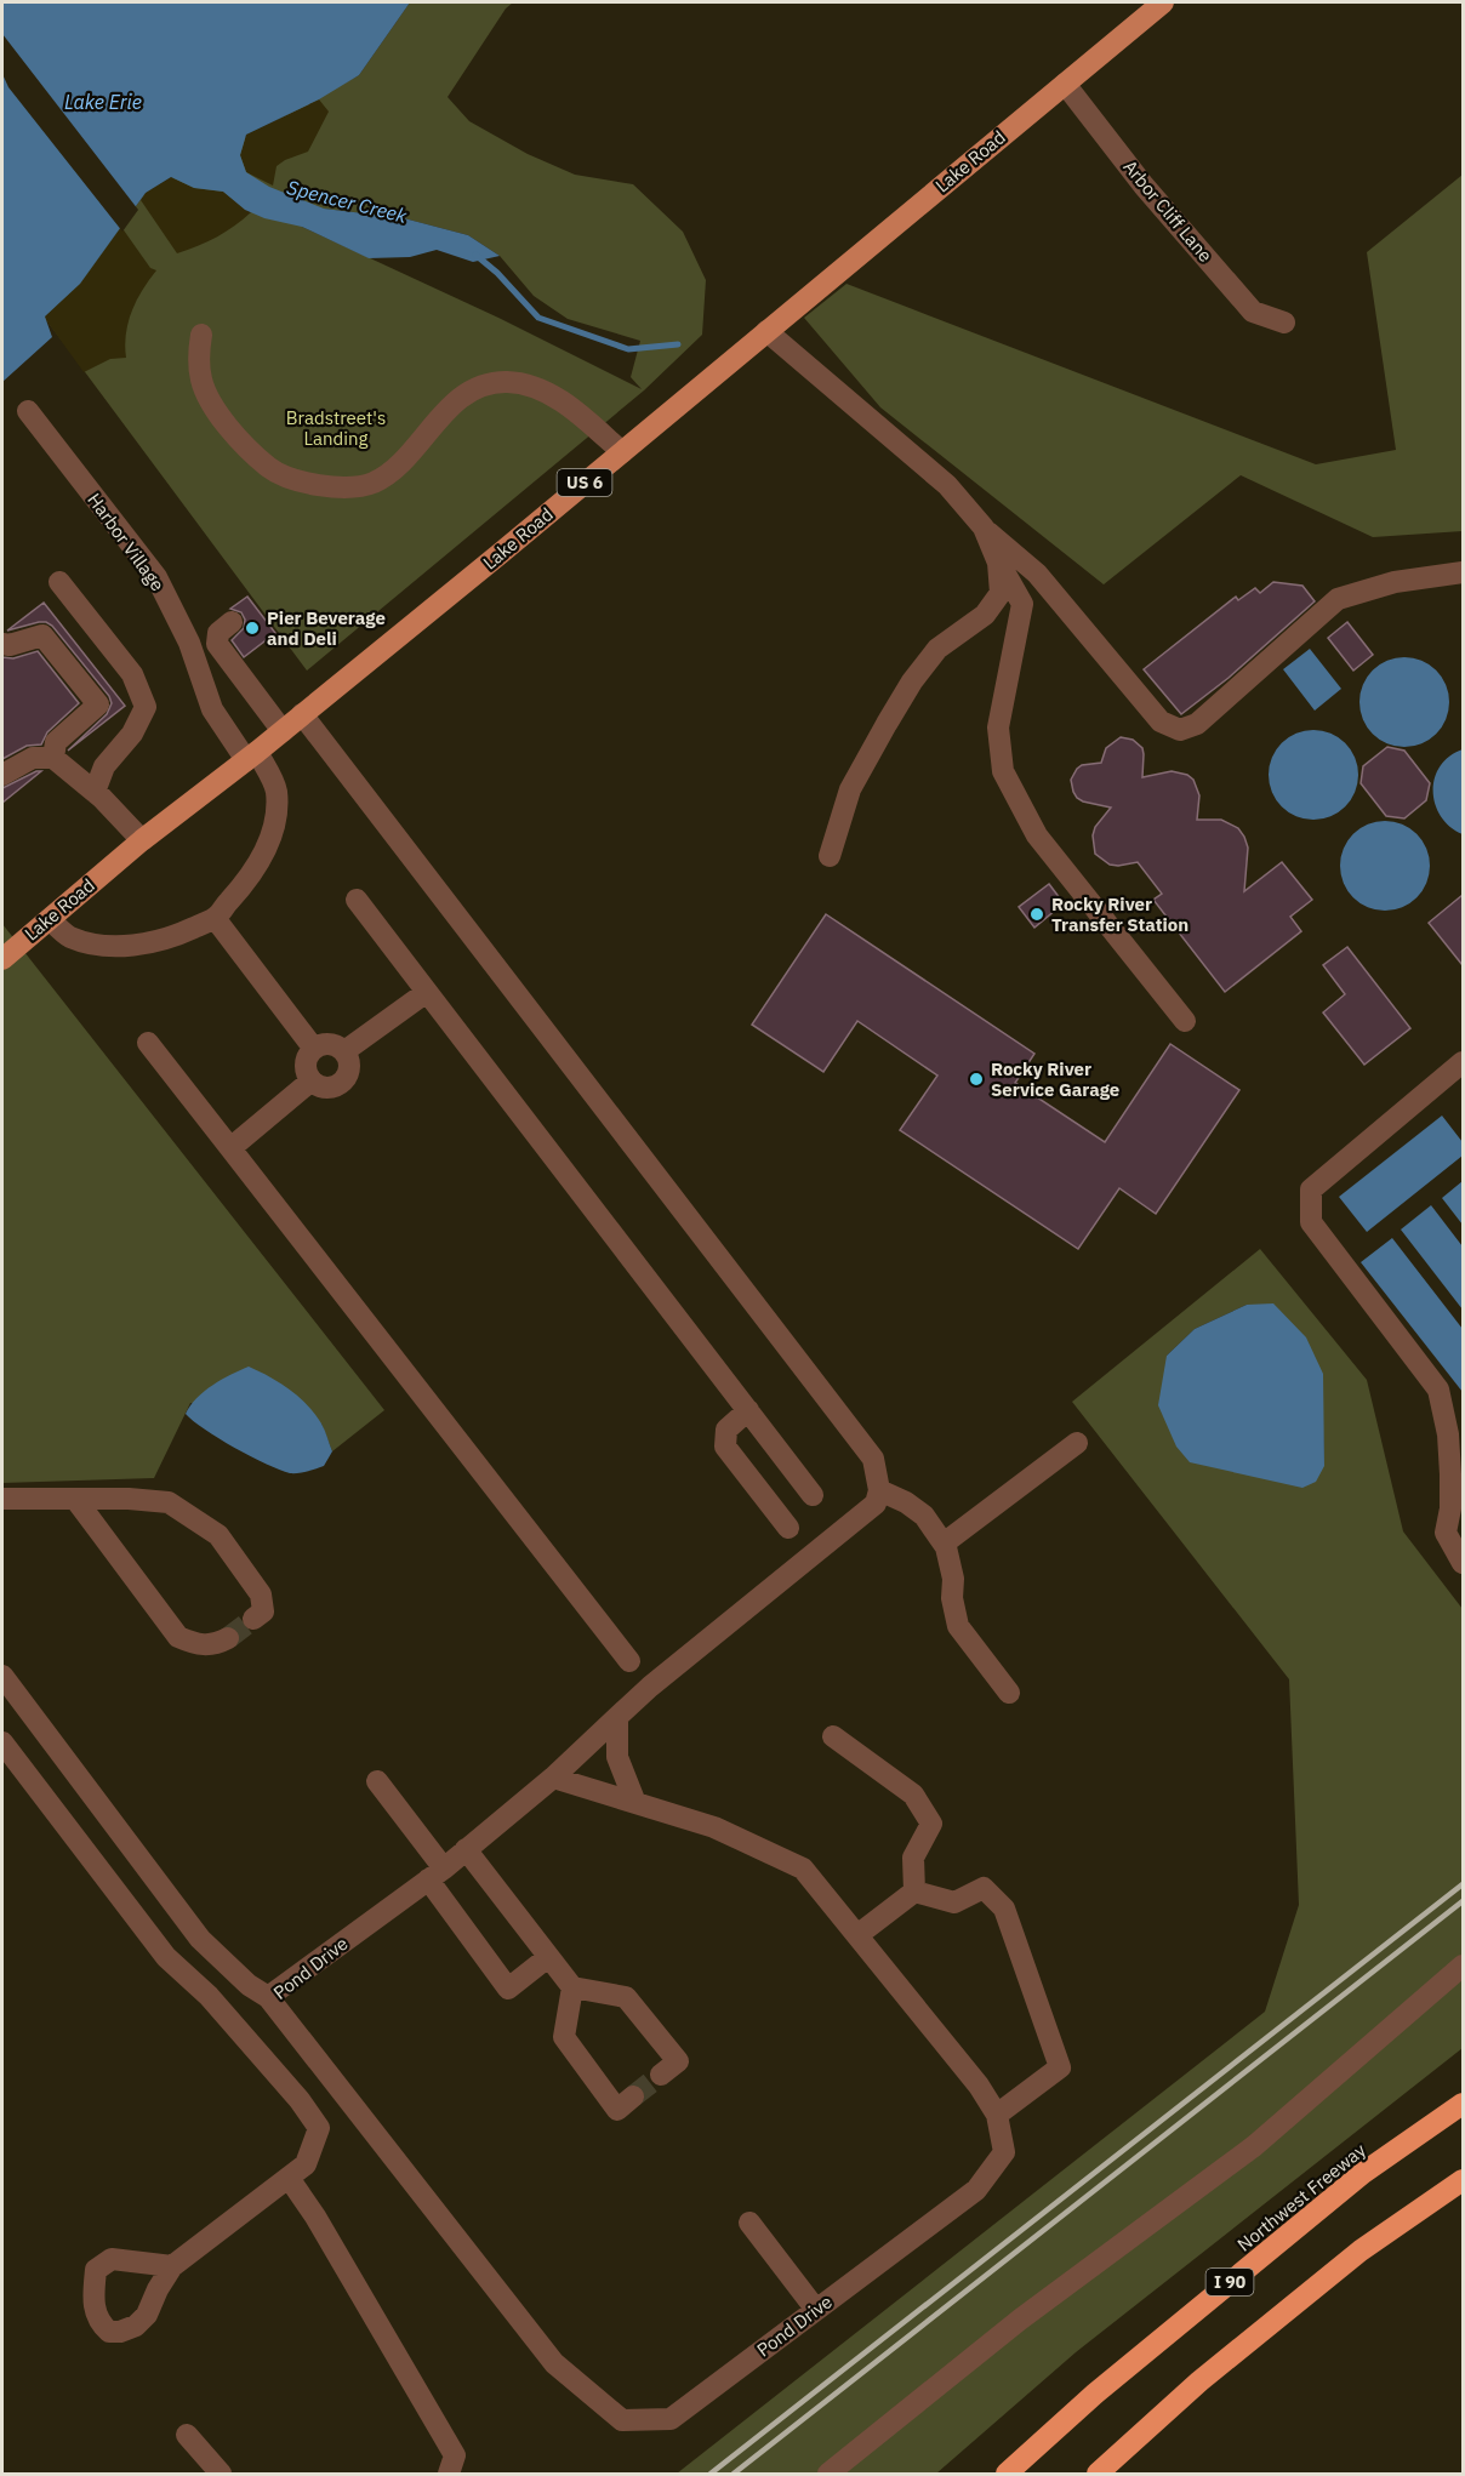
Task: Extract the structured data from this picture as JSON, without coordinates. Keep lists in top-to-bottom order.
{
  "streets": {
    "highway": ["Northwest Freeway", "I 90"],
    "main road": ["Lake Road", "US 6"],
    "street": ["Arbor Cliff Lane", "Harbor Village", "Pond Drive"]
  },
  "crossings": [
    ["Lake Road", "Arbor Cliff Lane"],
    ["Lake Road", "Harbor Village"]
  ],
  "water": ["Lake Erie", "Spencer Creek"],
  "parks": ["Bradstreet's Landing"],
  "places": ["Pier Beverage and Deli", "Rocky River Transfer Station", "Rocky River Service Garage"]
}
